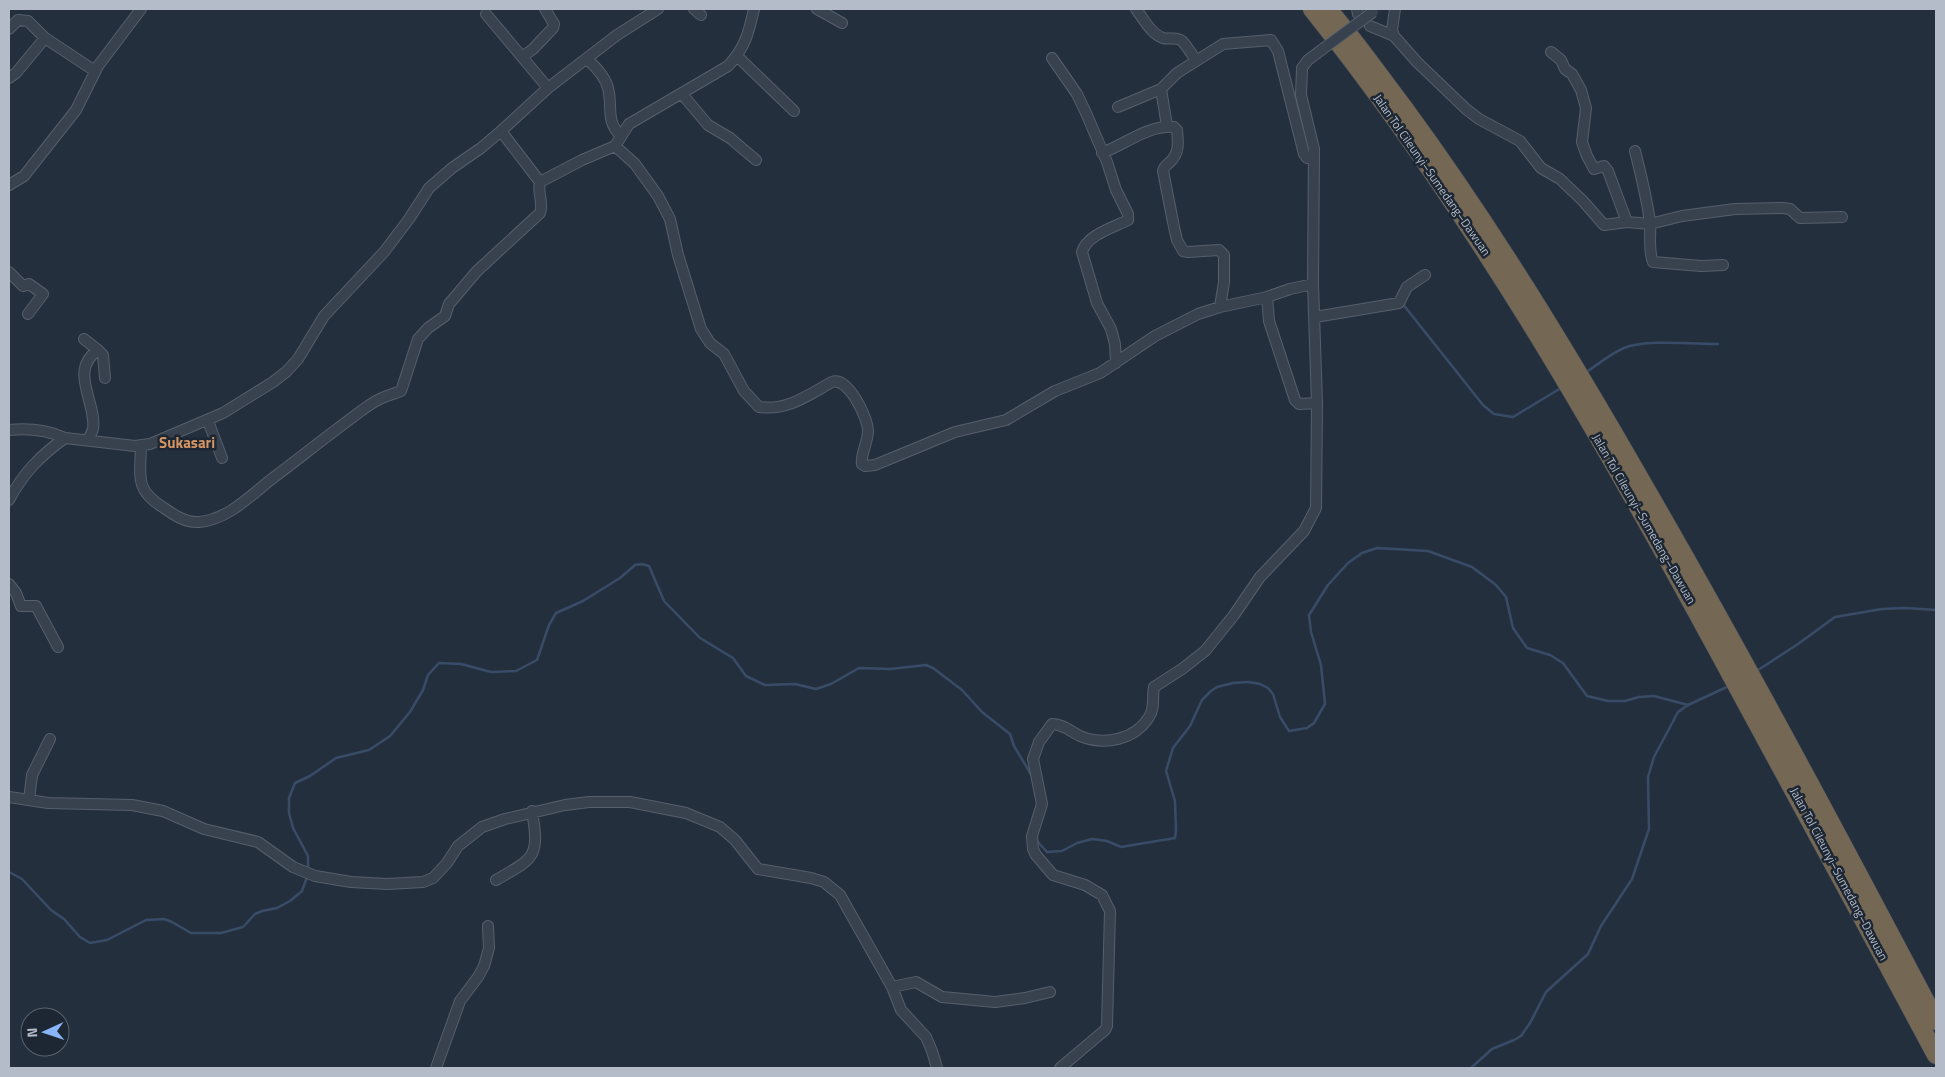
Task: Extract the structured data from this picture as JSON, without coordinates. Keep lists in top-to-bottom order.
{
  "streets": {
    "highway": ["Jalan Tol Cileunyi–Sumedang–Dawuan"]
  },
  "districts": ["Sukasari"],
  "north": "left"
}
